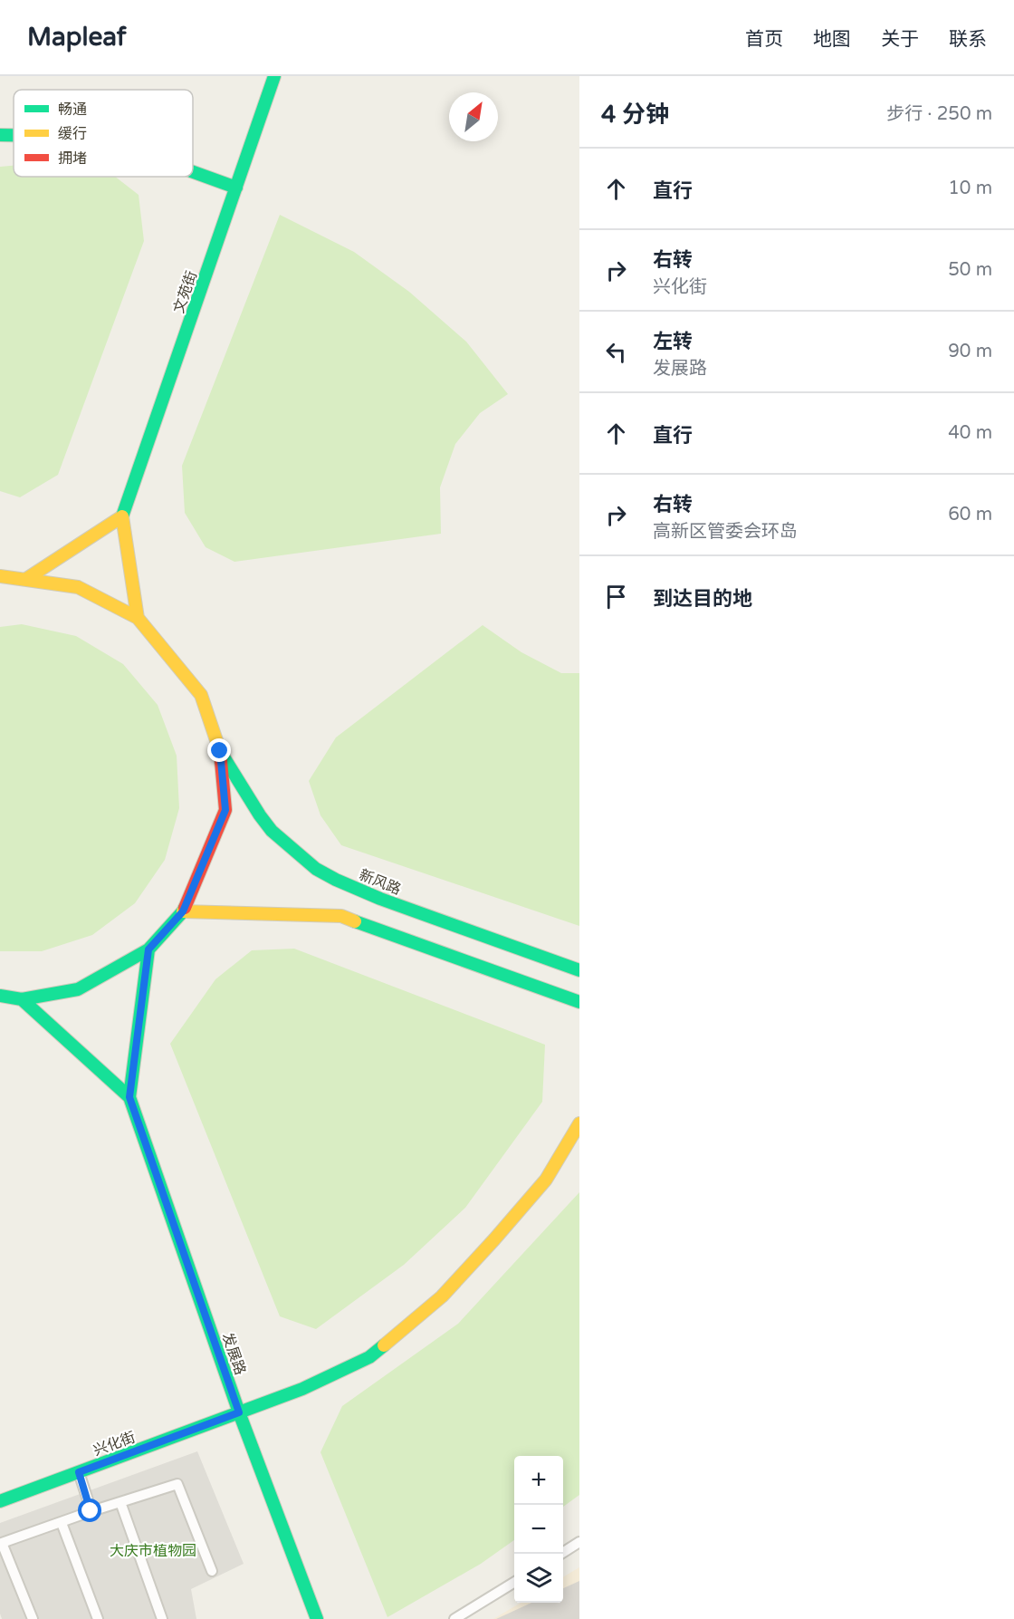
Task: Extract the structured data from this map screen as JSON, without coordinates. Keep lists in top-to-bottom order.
{
  "streets": {
    "main road": [
      "文苑街",
      "新风路",
      "发展路",
      "兴化街"
    ]
  },
  "crossings": [
    ["发展路", "兴化街"]
  ],
  "parks": ["大庆市植物园"],
  "legend": ["畅通", "缓行", "拥堵"],
  "north": "top right",
  "page": {
    "header": "Mapleaf",
    "nav": [
      "首页",
      "地图",
      "关于",
      "联系"
    ],
    "heading": ["4 分钟", "步行 · 250 m"],
    "list": [
      ["直行", "10 m"],
      ["右转", "兴化街", "50 m"],
      ["左转", "发展路", "90 m"],
      ["直行", "40 m"],
      ["右转", "高新区管委会环岛", "60 m"],
      "到达目的地"
    ],
    "map_buttons": ["+", "−"]
  }
}
